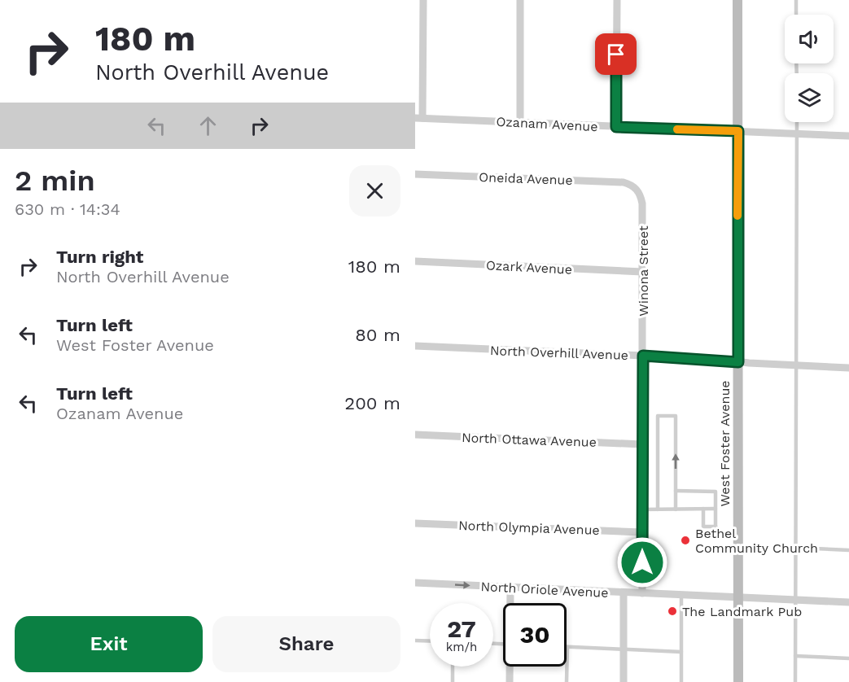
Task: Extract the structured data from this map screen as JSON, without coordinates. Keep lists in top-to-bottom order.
{
  "streets": {
    "street": [
      "Ozanam Avenue",
      "Oneida Avenue",
      "Ozark Avenue",
      "Winona Street",
      "North Overhill Avenue",
      "North Ottawa Avenue",
      "West Foster Avenue",
      "North Olympia Avenue",
      "North Oriole Avenue"
    ]
  },
  "crossings": [
    ["Ozanam Avenue", "West Foster Avenue"],
    ["Oneida Avenue", "Winona Street"],
    ["Ozark Avenue", "Winona Street"],
    ["Winona Street", "North Overhill Avenue"],
    ["Winona Street", "North Ottawa Avenue"],
    ["Winona Street", "North Olympia Avenue"],
    ["Winona Street", "North Oriole Avenue"],
    ["North Overhill Avenue", "West Foster Avenue"],
    ["West Foster Avenue", "North Oriole Avenue"]
  ],
  "places": ["Bethel Community Church", "The Landmark Pub"],
  "page": {
    "turn": ["180 m", "North Overhill Avenue"],
    "heading": ["2 min", "630 m · 14:34"],
    "list": [
      {
        "name": "Turn right",
        "note": "North Overhill Avenue",
        "value": "180 m"
      },
      {
        "name": "Turn left",
        "note": "West Foster Avenue",
        "value": "80 m"
      },
      {
        "name": "Turn left",
        "note": "Ozanam Avenue",
        "value": "200 m"
      }
    ],
    "speed": "27 km/h",
    "limit": "30",
    "buttons": ["Exit", "Share"]
  }
}
